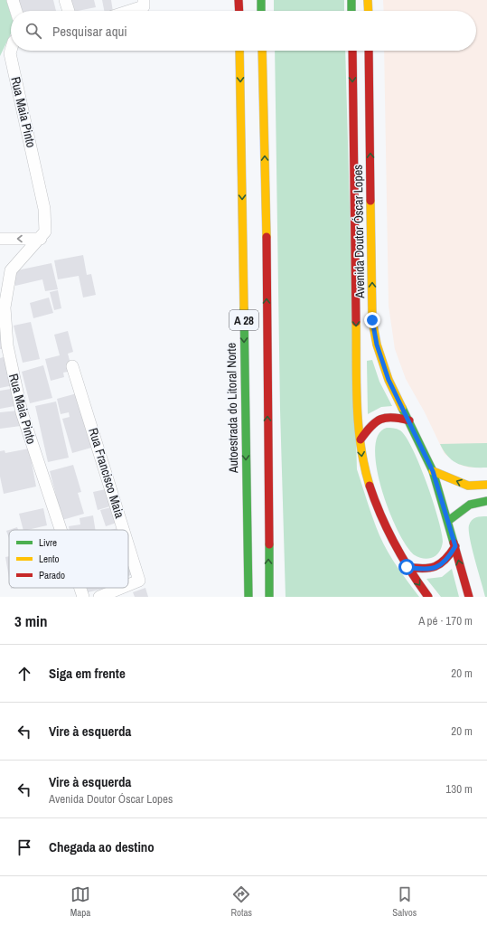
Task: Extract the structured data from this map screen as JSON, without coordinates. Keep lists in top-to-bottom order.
{
  "streets": {
    "main road": ["Avenida Doutor Óscar Lopes", "A 28", "Autoestrada do Litoral Norte"],
    "street": ["Rua Maia Pinto", "Rua Francisco Maia"]
  },
  "legend": ["Livre", "Lento", "Parado"],
  "page": {
    "search": "Pesquisar aqui",
    "heading": ["3 min", "A pé · 170 m"],
    "list": [
      ["Siga em frente", "20 m"],
      ["Vire à esquerda", "20 m"],
      ["Vire à esquerda", "Avenida Doutor Óscar Lopes", "130 m"],
      "Chegada ao destino"
    ],
    "nav": ["Mapa", "Rotas", "Salvos"]
  }
}
